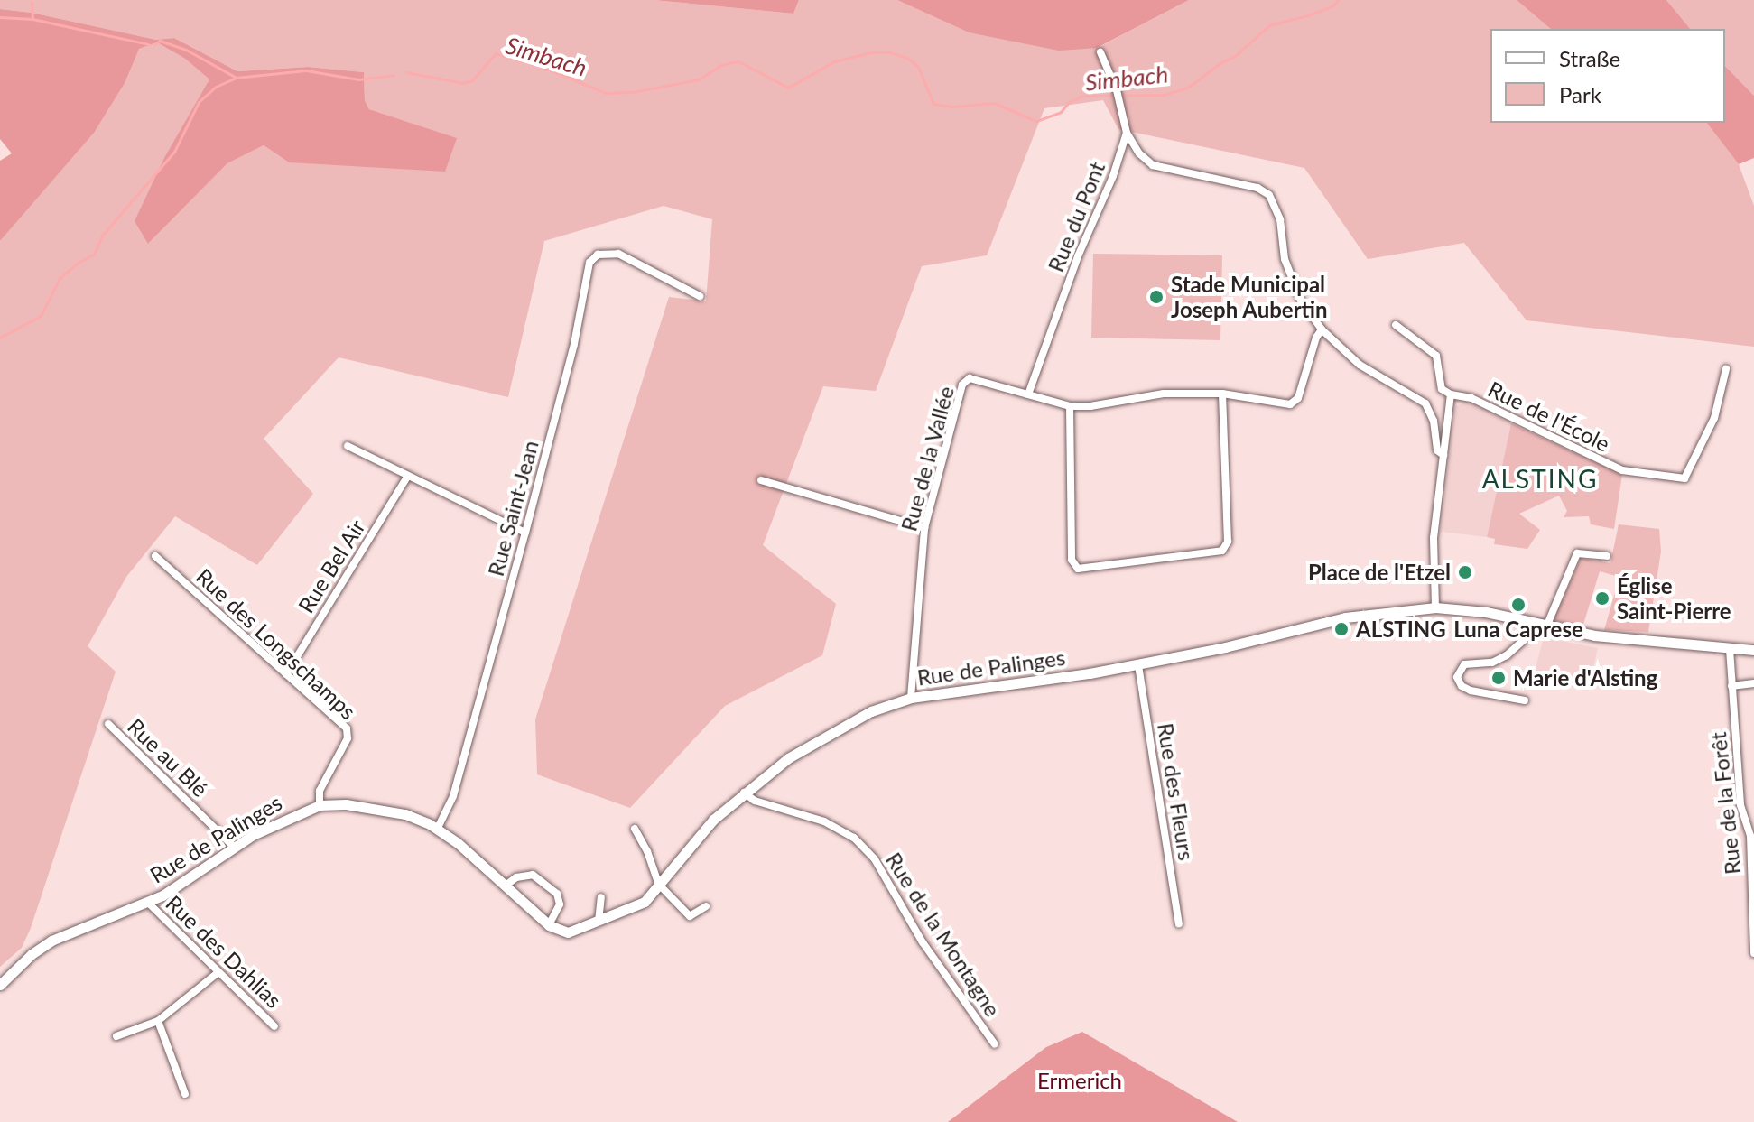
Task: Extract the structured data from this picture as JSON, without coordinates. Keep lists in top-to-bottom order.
{
  "streets": {
    "main road": ["Rue de Palinges"],
    "street": [
      "Rue du Pont",
      "Rue de l'École",
      "Rue de la Vallée",
      "Rue Saint-Jean",
      "Rue Bel Air",
      "Rue des Longschamps",
      "Rue au Blé",
      "Rue des Fleurs",
      "Rue de la Forêt",
      "Rue de la Montagne",
      "Rue des Dahlias"
    ]
  },
  "crossings": [
    ["Rue du Pont", "Rue de la Vallée"],
    ["Rue de la Vallée", "Rue de Palinges"],
    ["Rue Saint-Jean", "Rue de Palinges"],
    ["Rue Bel Air", "Rue des Longschamps"],
    ["Rue des Longschamps", "Rue de Palinges"],
    ["Rue de Palinges", "Rue au Blé"],
    ["Rue de Palinges", "Rue des Fleurs"],
    ["Rue de Palinges", "Rue de la Forêt"],
    ["Rue de Palinges", "Rue de la Montagne"],
    ["Rue de Palinges", "Rue des Dahlias"]
  ],
  "districts": ["ALSTING"],
  "water": ["Simbach"],
  "parks": ["Ermerich"],
  "places": [
    "Stade Municipal Joseph Aubertin",
    "Place de l'Etzel",
    "Église Saint-Pierre",
    "Luna Caprese",
    "ALSTING",
    "Marie d'Alsting"
  ],
  "legend": ["Straße", "Park"]
}
